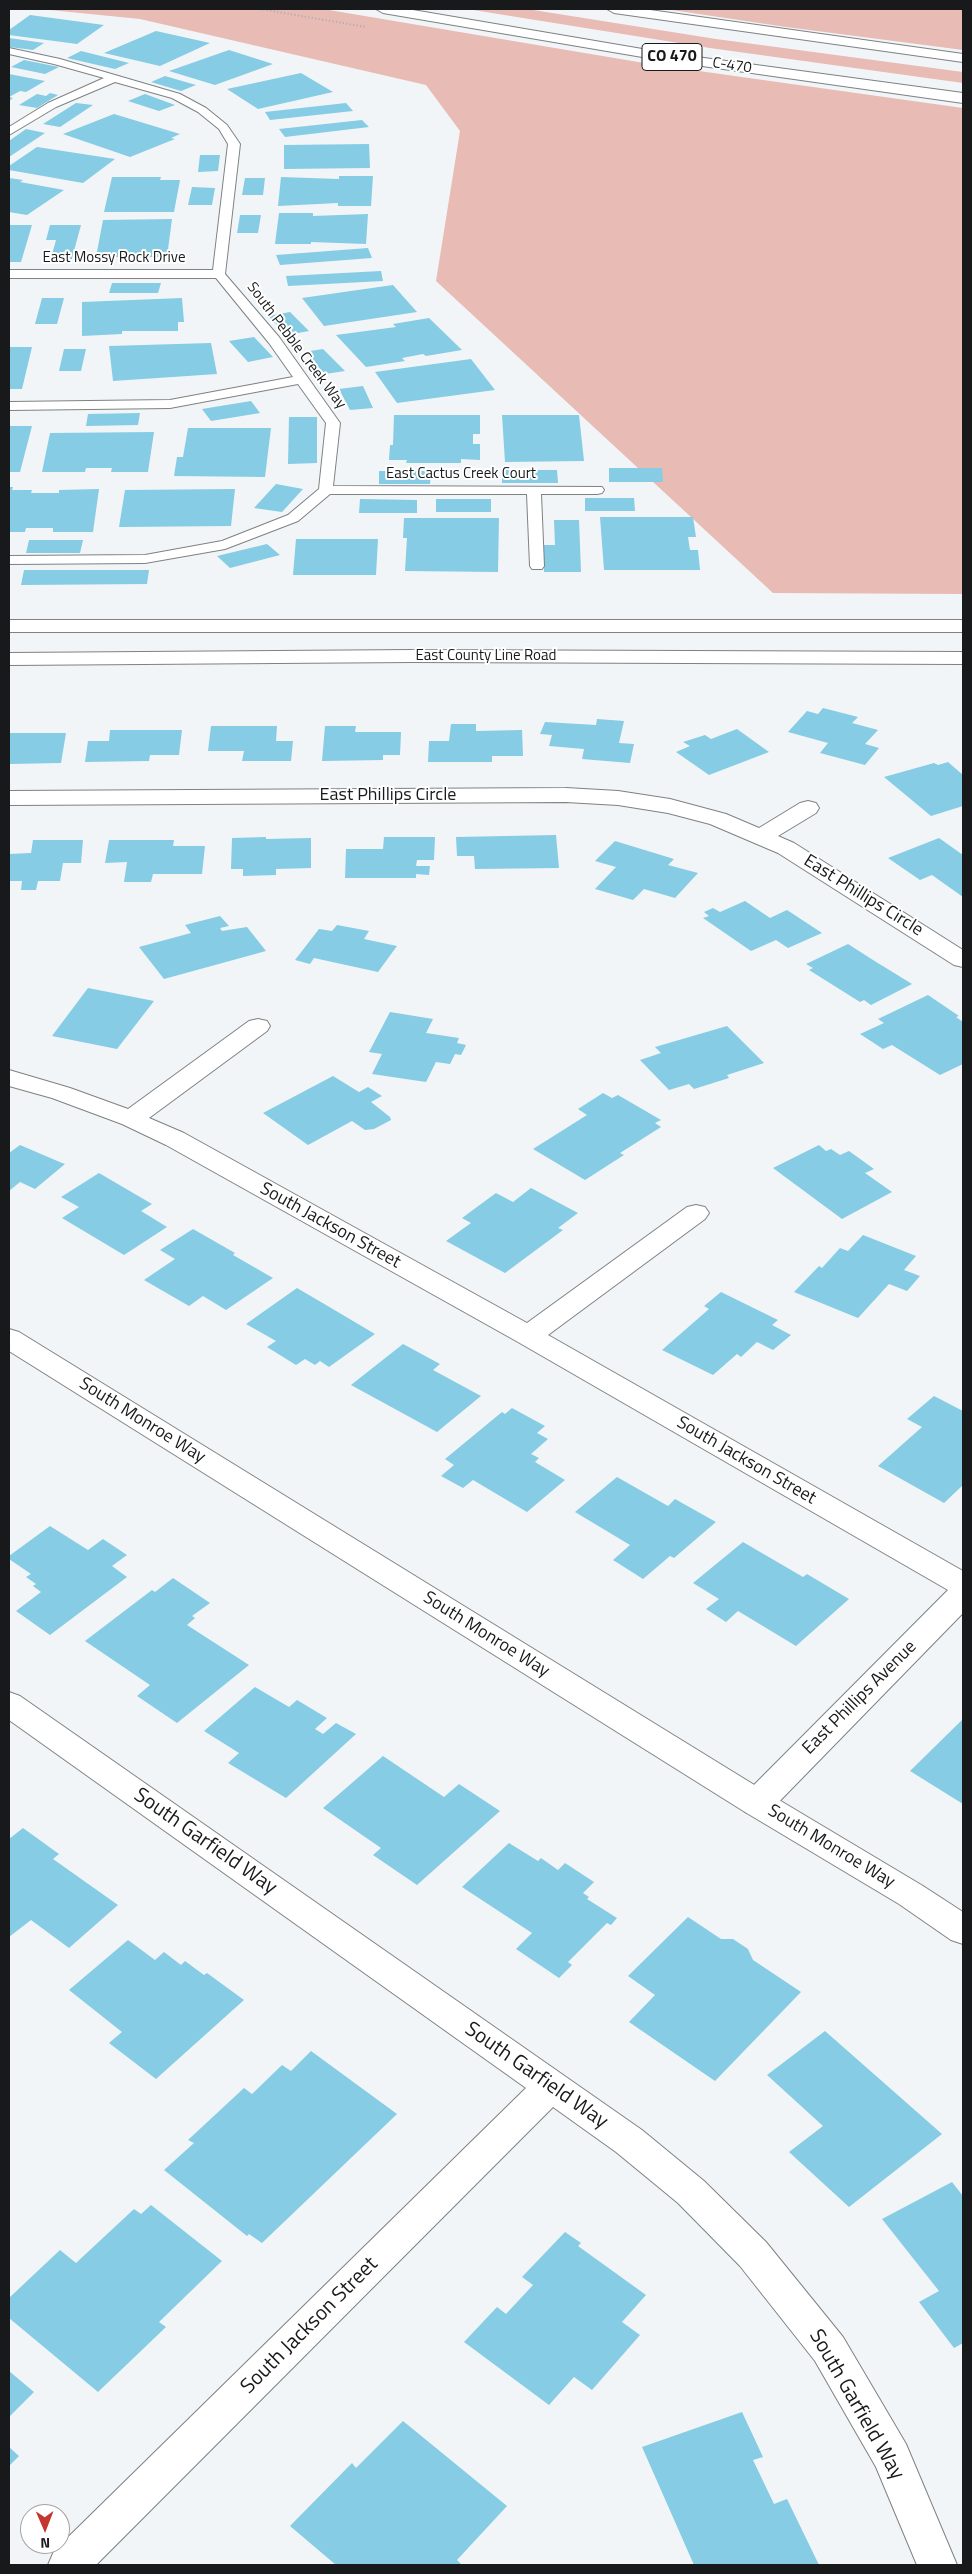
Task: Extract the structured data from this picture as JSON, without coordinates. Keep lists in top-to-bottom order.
{
  "streets": {
    "main road": [
      "CO 470",
      "C-470",
      "East County Line Road",
      "East Phillips Circle",
      "South Jackson Street",
      "South Monroe Way",
      "East Phillips Avenue",
      "South Garfield Way"
    ],
    "lane": ["East Mossy Rock Drive", "South Pebble Creek Way", "East Cactus Creek Court"]
  },
  "crossings": [
    ["East Mossy Rock Drive", "South Pebble Creek Way"],
    ["South Pebble Creek Way", "East Cactus Creek Court"],
    ["South Jackson Street", "South Garfield Way"],
    ["South Monroe Way", "East Phillips Avenue"]
  ],
  "north": "bottom"
}
